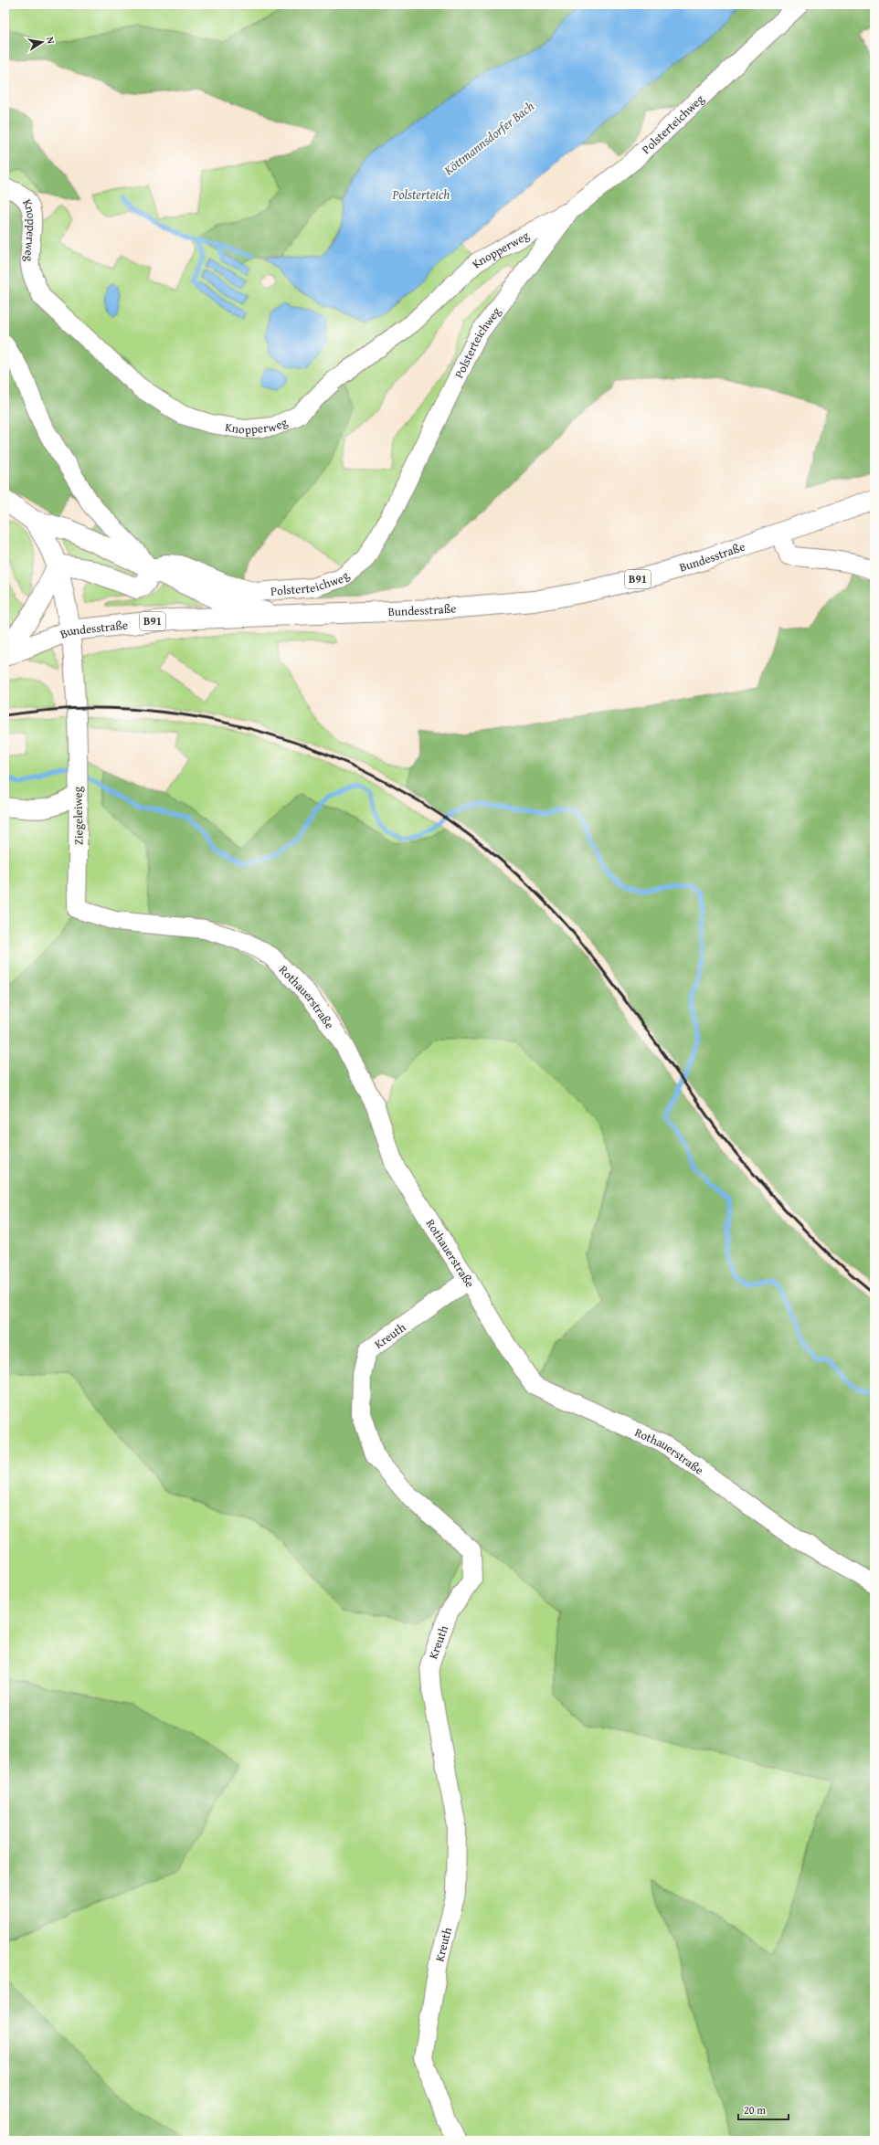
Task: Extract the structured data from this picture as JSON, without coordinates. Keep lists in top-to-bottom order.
{
  "streets": {
    "main road": ["Bundesstraße", "B91"],
    "street": [
      "Polsterteichweg",
      "Knopperweg",
      "Ziegeleiweg",
      "Rothauerstraße",
      "Kreuth"
    ]
  },
  "crossings": [
    ["Polsterteichweg", "Knopperweg"],
    ["Bundesstraße", "Ziegeleiweg"],
    ["Ziegeleiweg", "Rothauerstraße"],
    ["Rothauerstraße", "Kreuth"]
  ],
  "water": ["Köttmannsdorfer Bach", "Polsterteich"],
  "scale_bar": "20 m",
  "north": "right"
}
